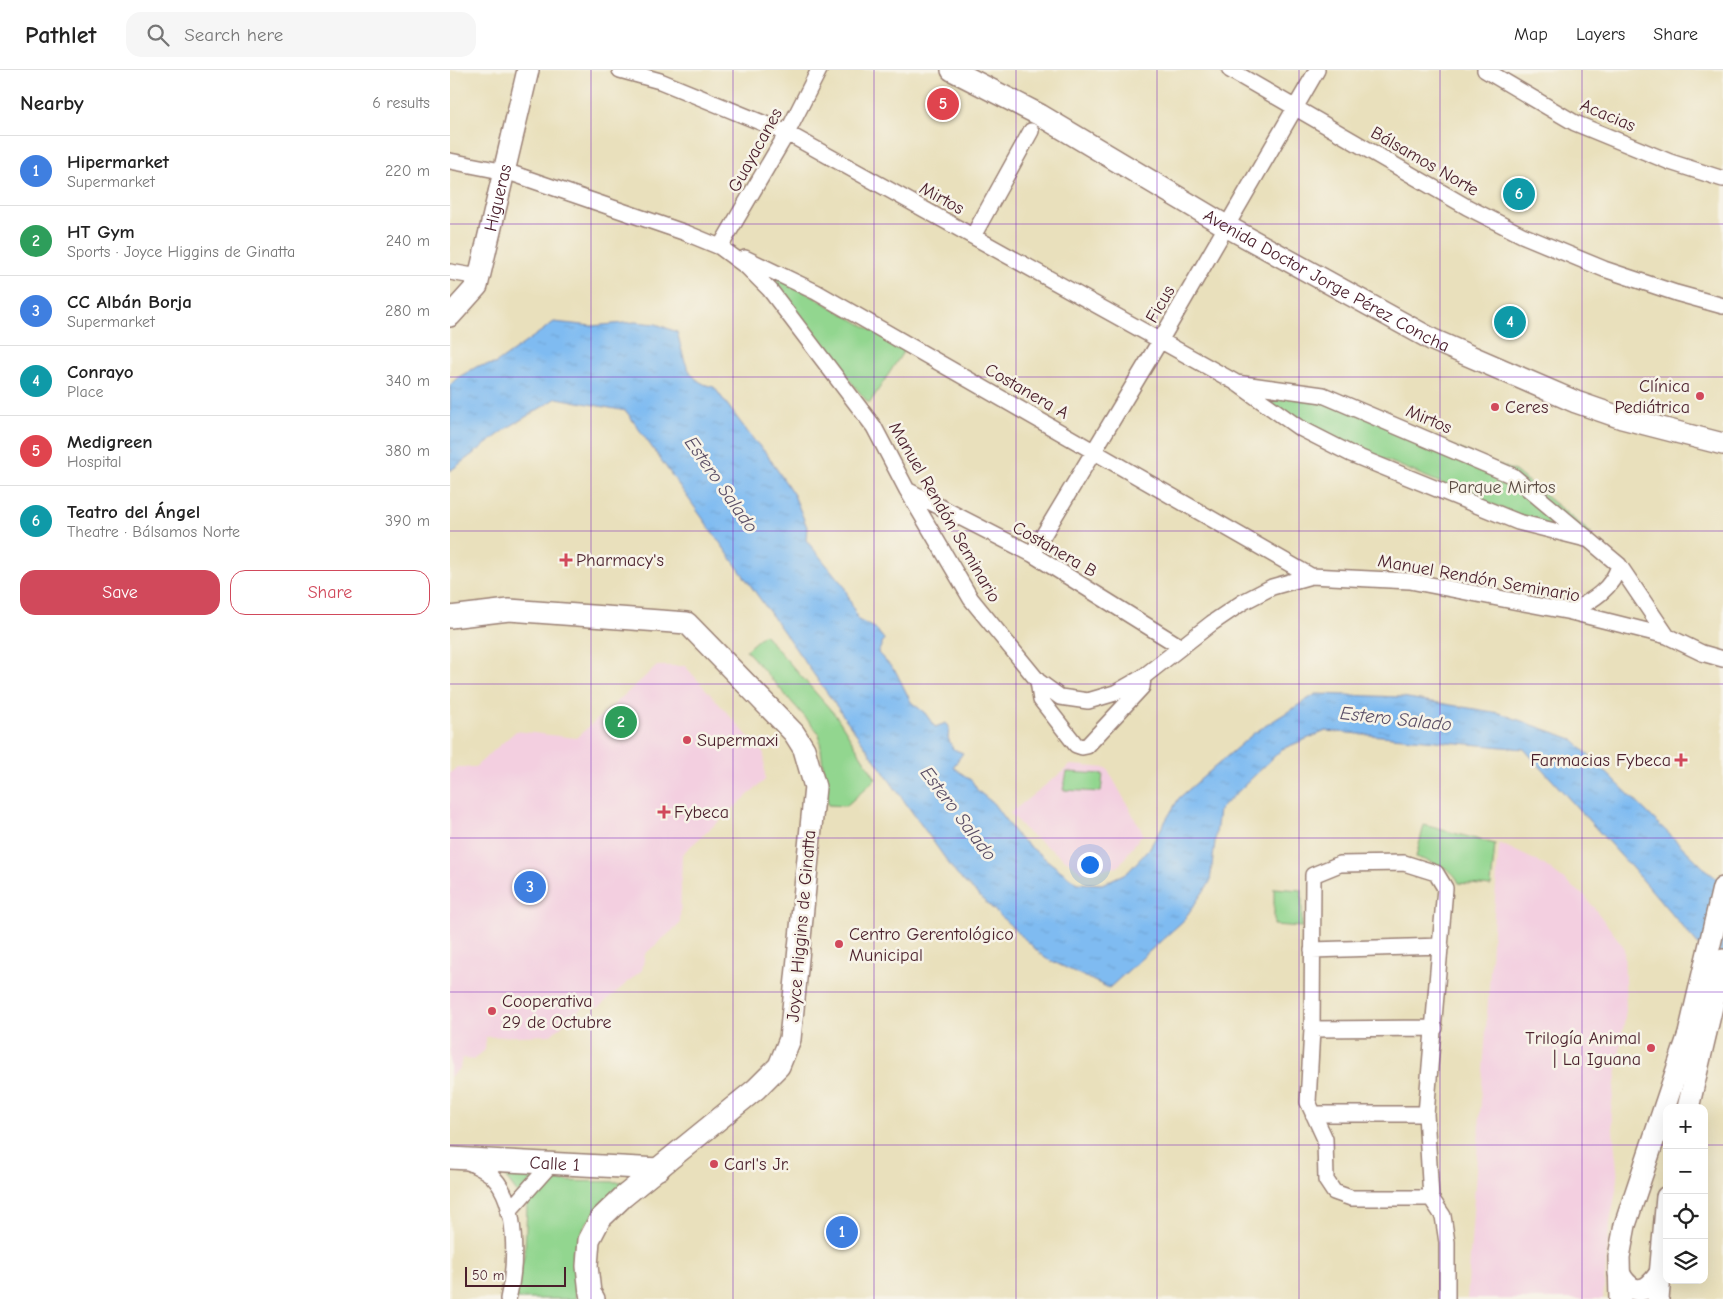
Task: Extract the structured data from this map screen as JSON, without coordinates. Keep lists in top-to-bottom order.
{
  "streets": {
    "street": [
      "Acacias",
      "Guayacanes",
      "Bálsamos Norte",
      "Higueras",
      "Mirtos",
      "Avenida Doctor Jorge Pérez Concha",
      "Ficus",
      "Costanera A",
      "Manuel Rendón Seminario",
      "Costanera B",
      "Joyce Higgins de Ginatta",
      "Calle 1"
    ]
  },
  "crossings": [
    ["Guayacanes", "Mirtos"],
    ["Guayacanes", "Costanera A"],
    ["Guayacanes", "Manuel Rendón Seminario"],
    ["Bálsamos Norte", "Ficus"],
    ["Higueras", "Manuel Rendón Seminario"],
    ["Mirtos", "Ficus"],
    ["Mirtos", "Manuel Rendón Seminario"],
    ["Avenida Doctor Jorge Pérez Concha", "Ficus"],
    ["Ficus", "Costanera A"],
    ["Ficus", "Costanera B"],
    ["Costanera A", "Manuel Rendón Seminario"],
    ["Manuel Rendón Seminario", "Costanera B"],
    ["Joyce Higgins de Ginatta", "Calle 1"]
  ],
  "water": ["Estero Salado"],
  "parks": ["Parque Mirtos"],
  "places": {
    "other": [
      "Clínica Pediátrica",
      "Ceres",
      "Supermaxi",
      "Centro Gerentológico Municipal",
      "Cooperativa 29 de Octubre",
      "Trilogía Animal | La Iguana",
      "Carl's Jr."
    ],
    "health": ["Pharmacy's", "Farmacias Fybeca", "Fybeca"]
  },
  "scale_bar": "50 m",
  "page": {
    "header": "Pathlet",
    "search": "Search here",
    "nav": ["Map", "Layers", "Share"],
    "heading": ["Nearby", "6 results"],
    "pins": [
      "5",
      "6",
      "4",
      "2",
      "3",
      "1"
    ],
    "list": [
      {
        "mark": "1",
        "name": "Hipermarket",
        "note": "Supermarket",
        "value": "220 m"
      },
      {
        "mark": "2",
        "name": "HT Gym",
        "note": "Sports · Joyce Higgins de Ginatta",
        "value": "240 m"
      },
      {
        "mark": "3",
        "name": "CC Albán Borja",
        "note": "Supermarket",
        "value": "280 m"
      },
      {
        "mark": "4",
        "name": "Conrayo",
        "note": "Place",
        "value": "340 m"
      },
      {
        "mark": "5",
        "name": "Medigreen",
        "note": "Hospital",
        "value": "380 m"
      },
      {
        "mark": "6",
        "name": "Teatro del Ángel",
        "note": "Theatre · Bálsamos Norte",
        "value": "390 m"
      }
    ],
    "buttons": ["Save", "Share"],
    "map_buttons": ["+", "−"],
    "scale": "50 m"
  }
}
